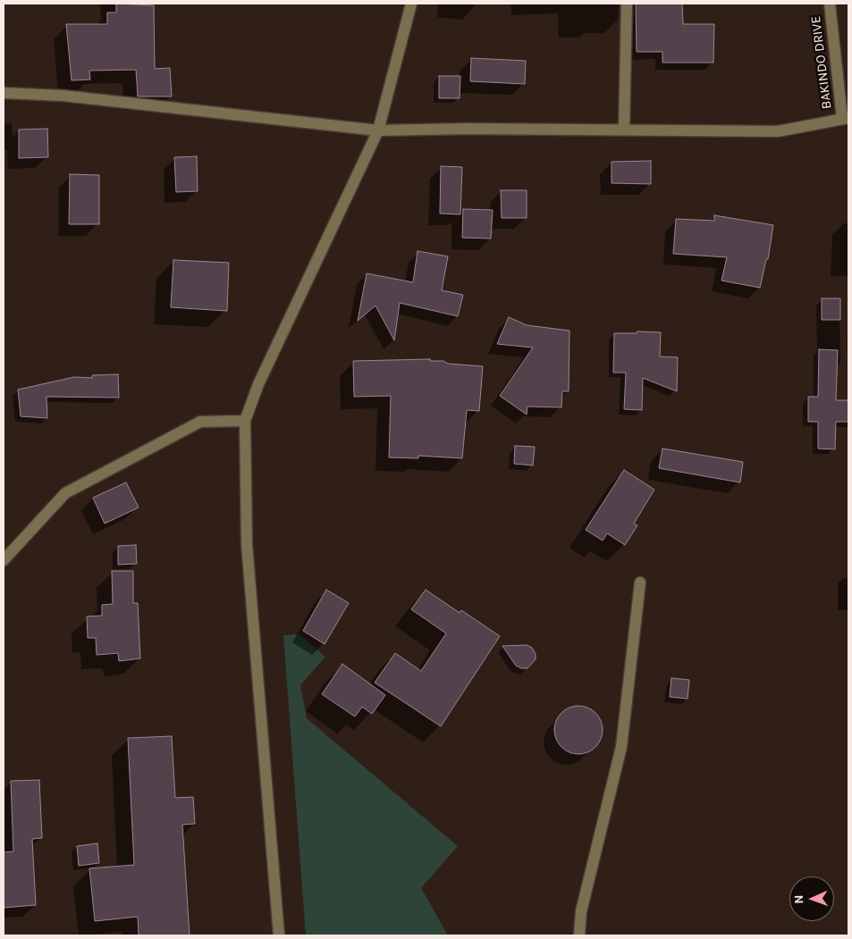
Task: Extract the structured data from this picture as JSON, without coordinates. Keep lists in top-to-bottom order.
{
  "streets": {
    "street": ["BAKINDO DRIVE"]
  },
  "north": "left"
}
